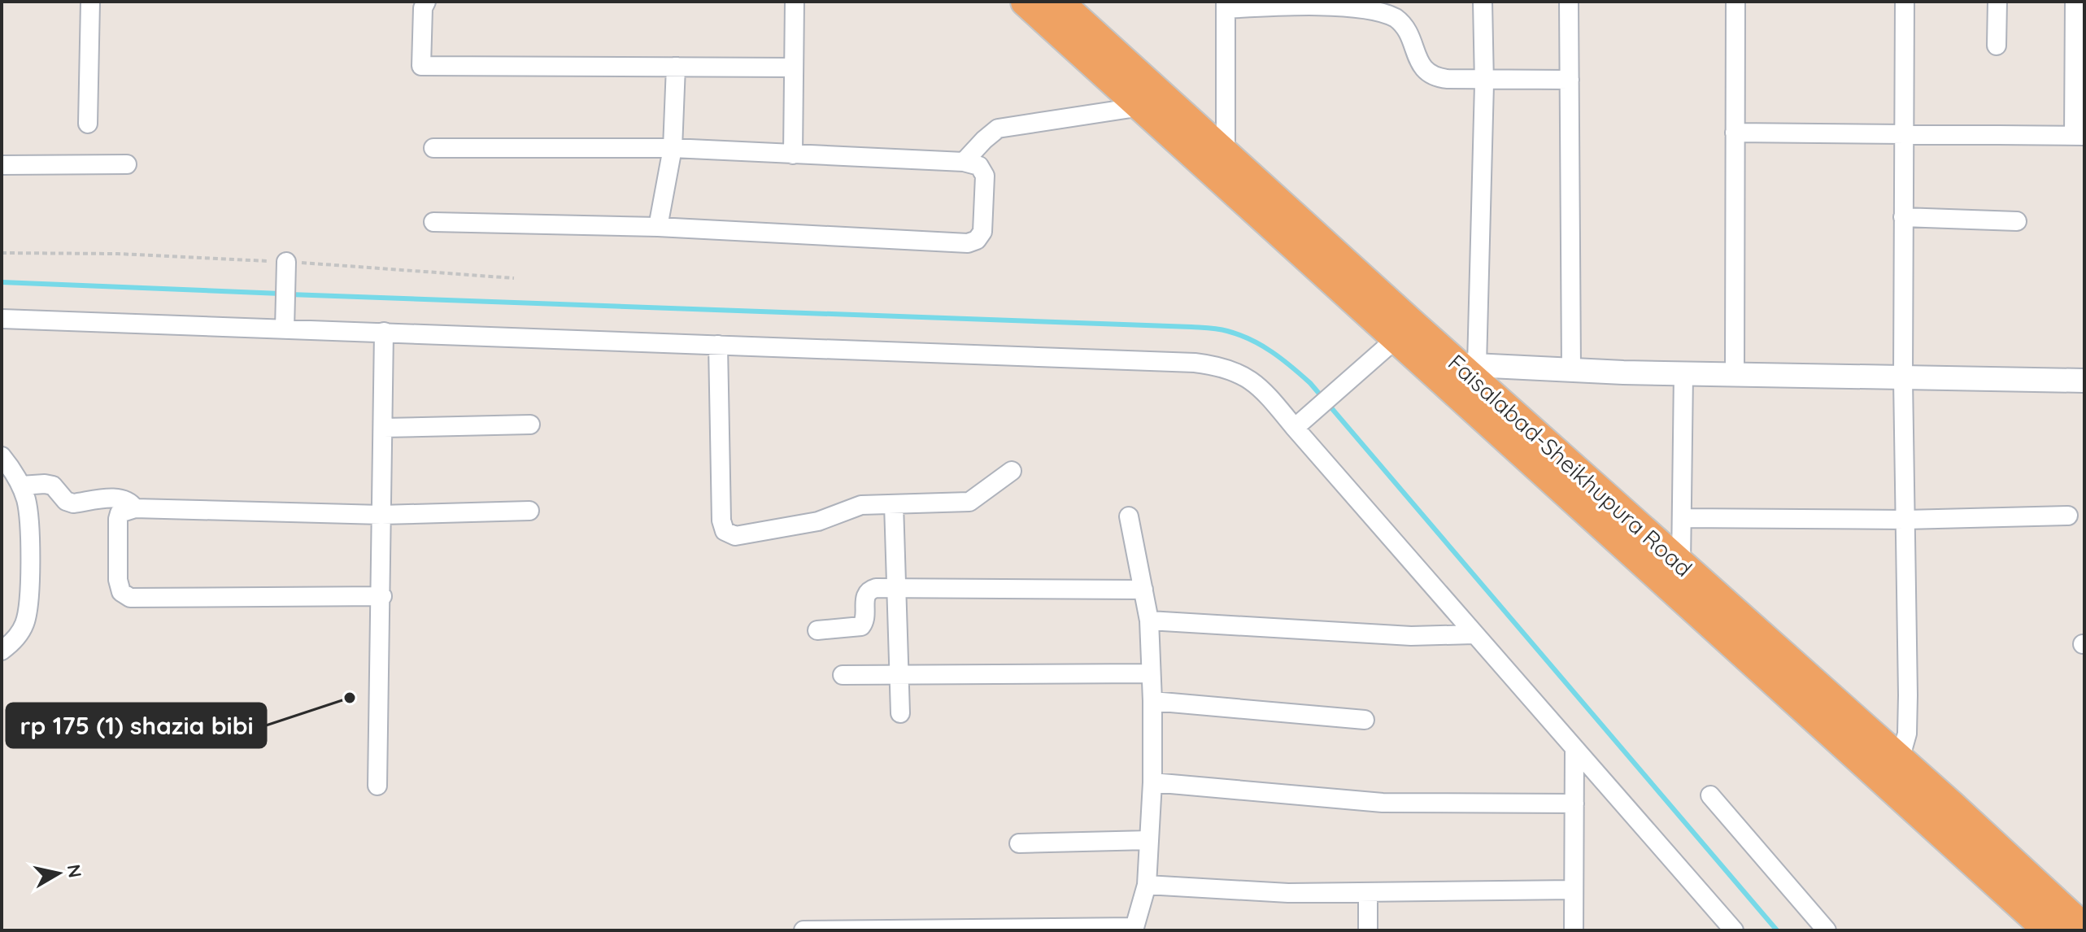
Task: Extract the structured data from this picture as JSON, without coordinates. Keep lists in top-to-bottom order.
{
  "streets": {
    "highway": ["Faisalabad-Sheikhupura Road"]
  },
  "places": ["rp 175 (1) shazia bibi"],
  "north": "right"
}
